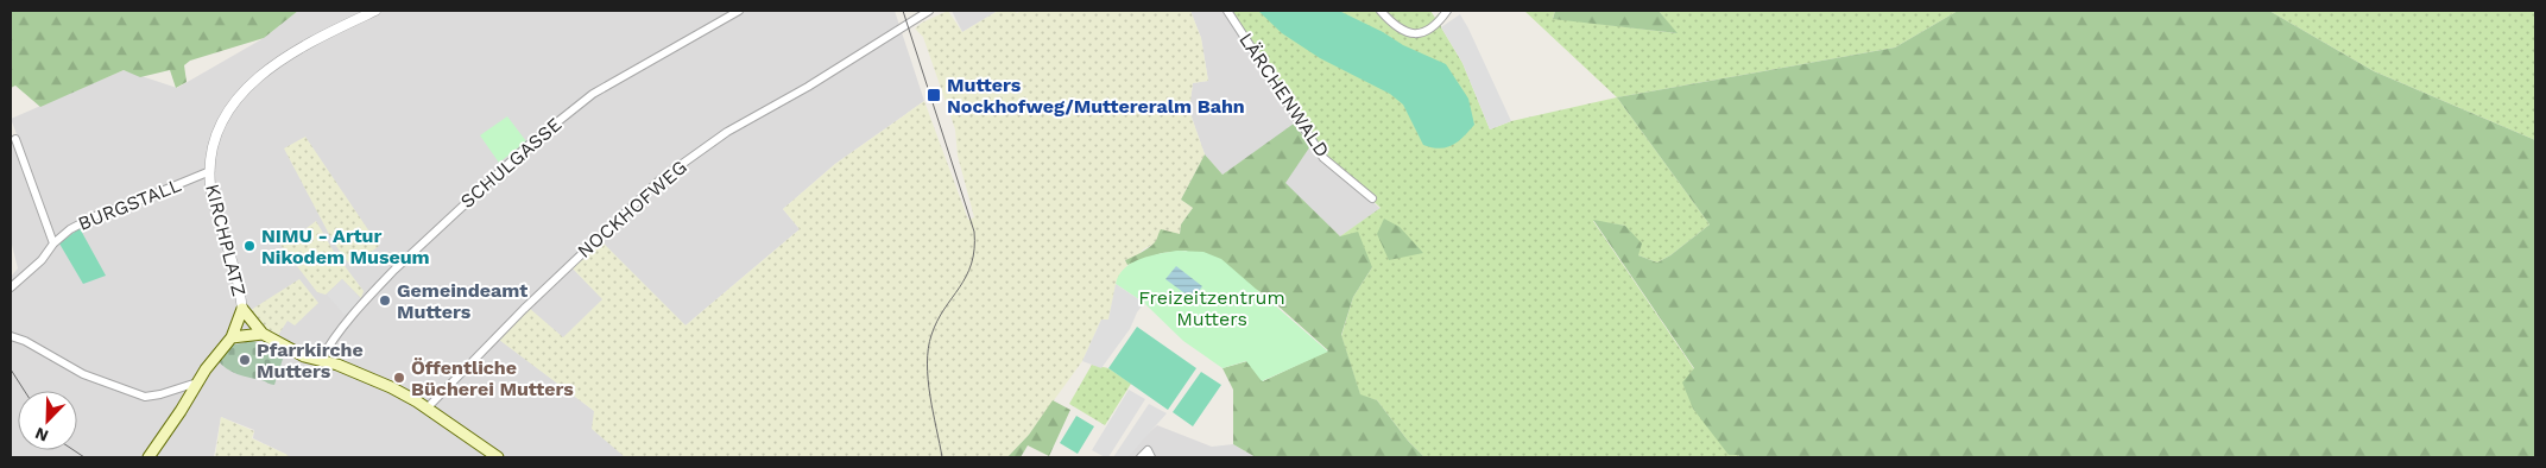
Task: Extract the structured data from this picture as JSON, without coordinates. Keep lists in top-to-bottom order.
{
  "streets": {
    "main road": ["KIRCHPLATZ"],
    "street": [
      "LÄRCHENWALD",
      "SCHULGASSE",
      "BURGSTALL",
      "NOCKHOFWEG"
    ]
  },
  "crossings": [
    ["SCHULGASSE", "KIRCHPLATZ"],
    ["BURGSTALL", "KIRCHPLATZ"],
    ["NOCKHOFWEG", "KIRCHPLATZ"]
  ],
  "parks": ["Freizeitzentrum Mutters"],
  "places": {
    "transit": ["Mutters Nockhofweg/Muttereralm Bahn"],
    "other": [
      "NIMU - Artur Nikodem Museum",
      "Gemeindeamt Mutters",
      "Pfarrkirche Mutters",
      "Öffentliche Bücherei Mutters"
    ]
  },
  "north": "bottom left"
}
